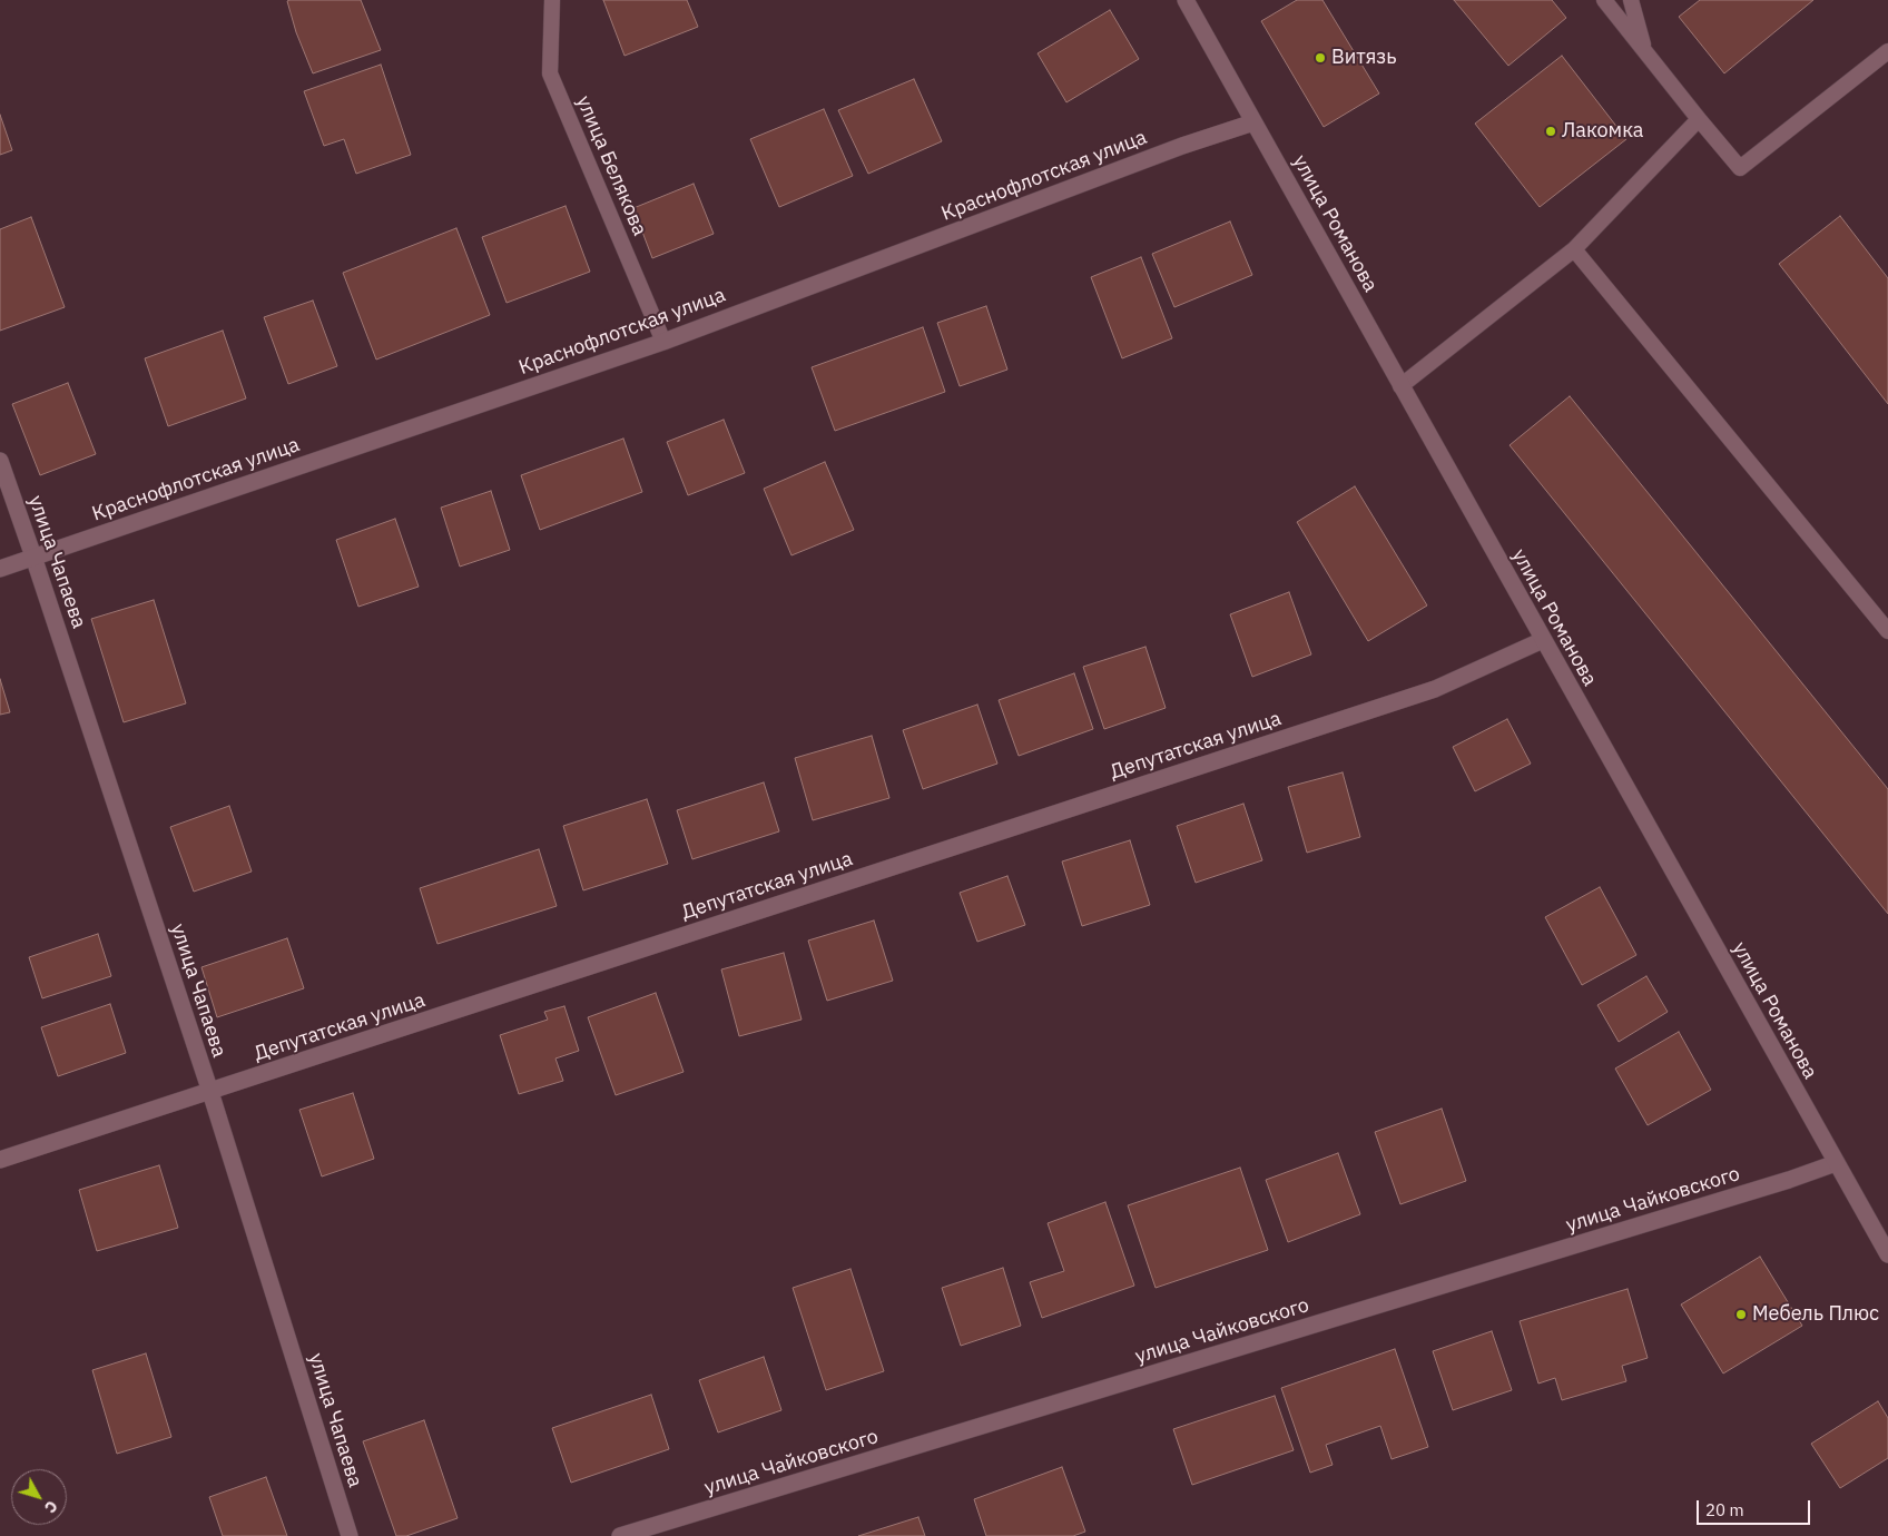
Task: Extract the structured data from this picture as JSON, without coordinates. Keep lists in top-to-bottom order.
{
  "streets": {
    "street": [
      "Краснофлотская улица",
      "улица Романова",
      "улица Чапаева",
      "Депутатская улица",
      "улица Чайковского"
    ],
    "lane": ["улица Белякова"]
  },
  "crossings": [
    ["улица Белякова", "Краснофлотская улица"],
    ["Краснофлотская улица", "улица Романова"],
    ["Краснофлотская улица", "улица Чапаева"],
    ["улица Романова", "Депутатская улица"],
    ["улица Романова", "улица Чайковского"],
    ["улица Чапаева", "Депутатская улица"]
  ],
  "places": ["Витязь", "Лакомка", "Мебель Плюс"],
  "scale_bar": "20 m",
  "north": "bottom right"
}
